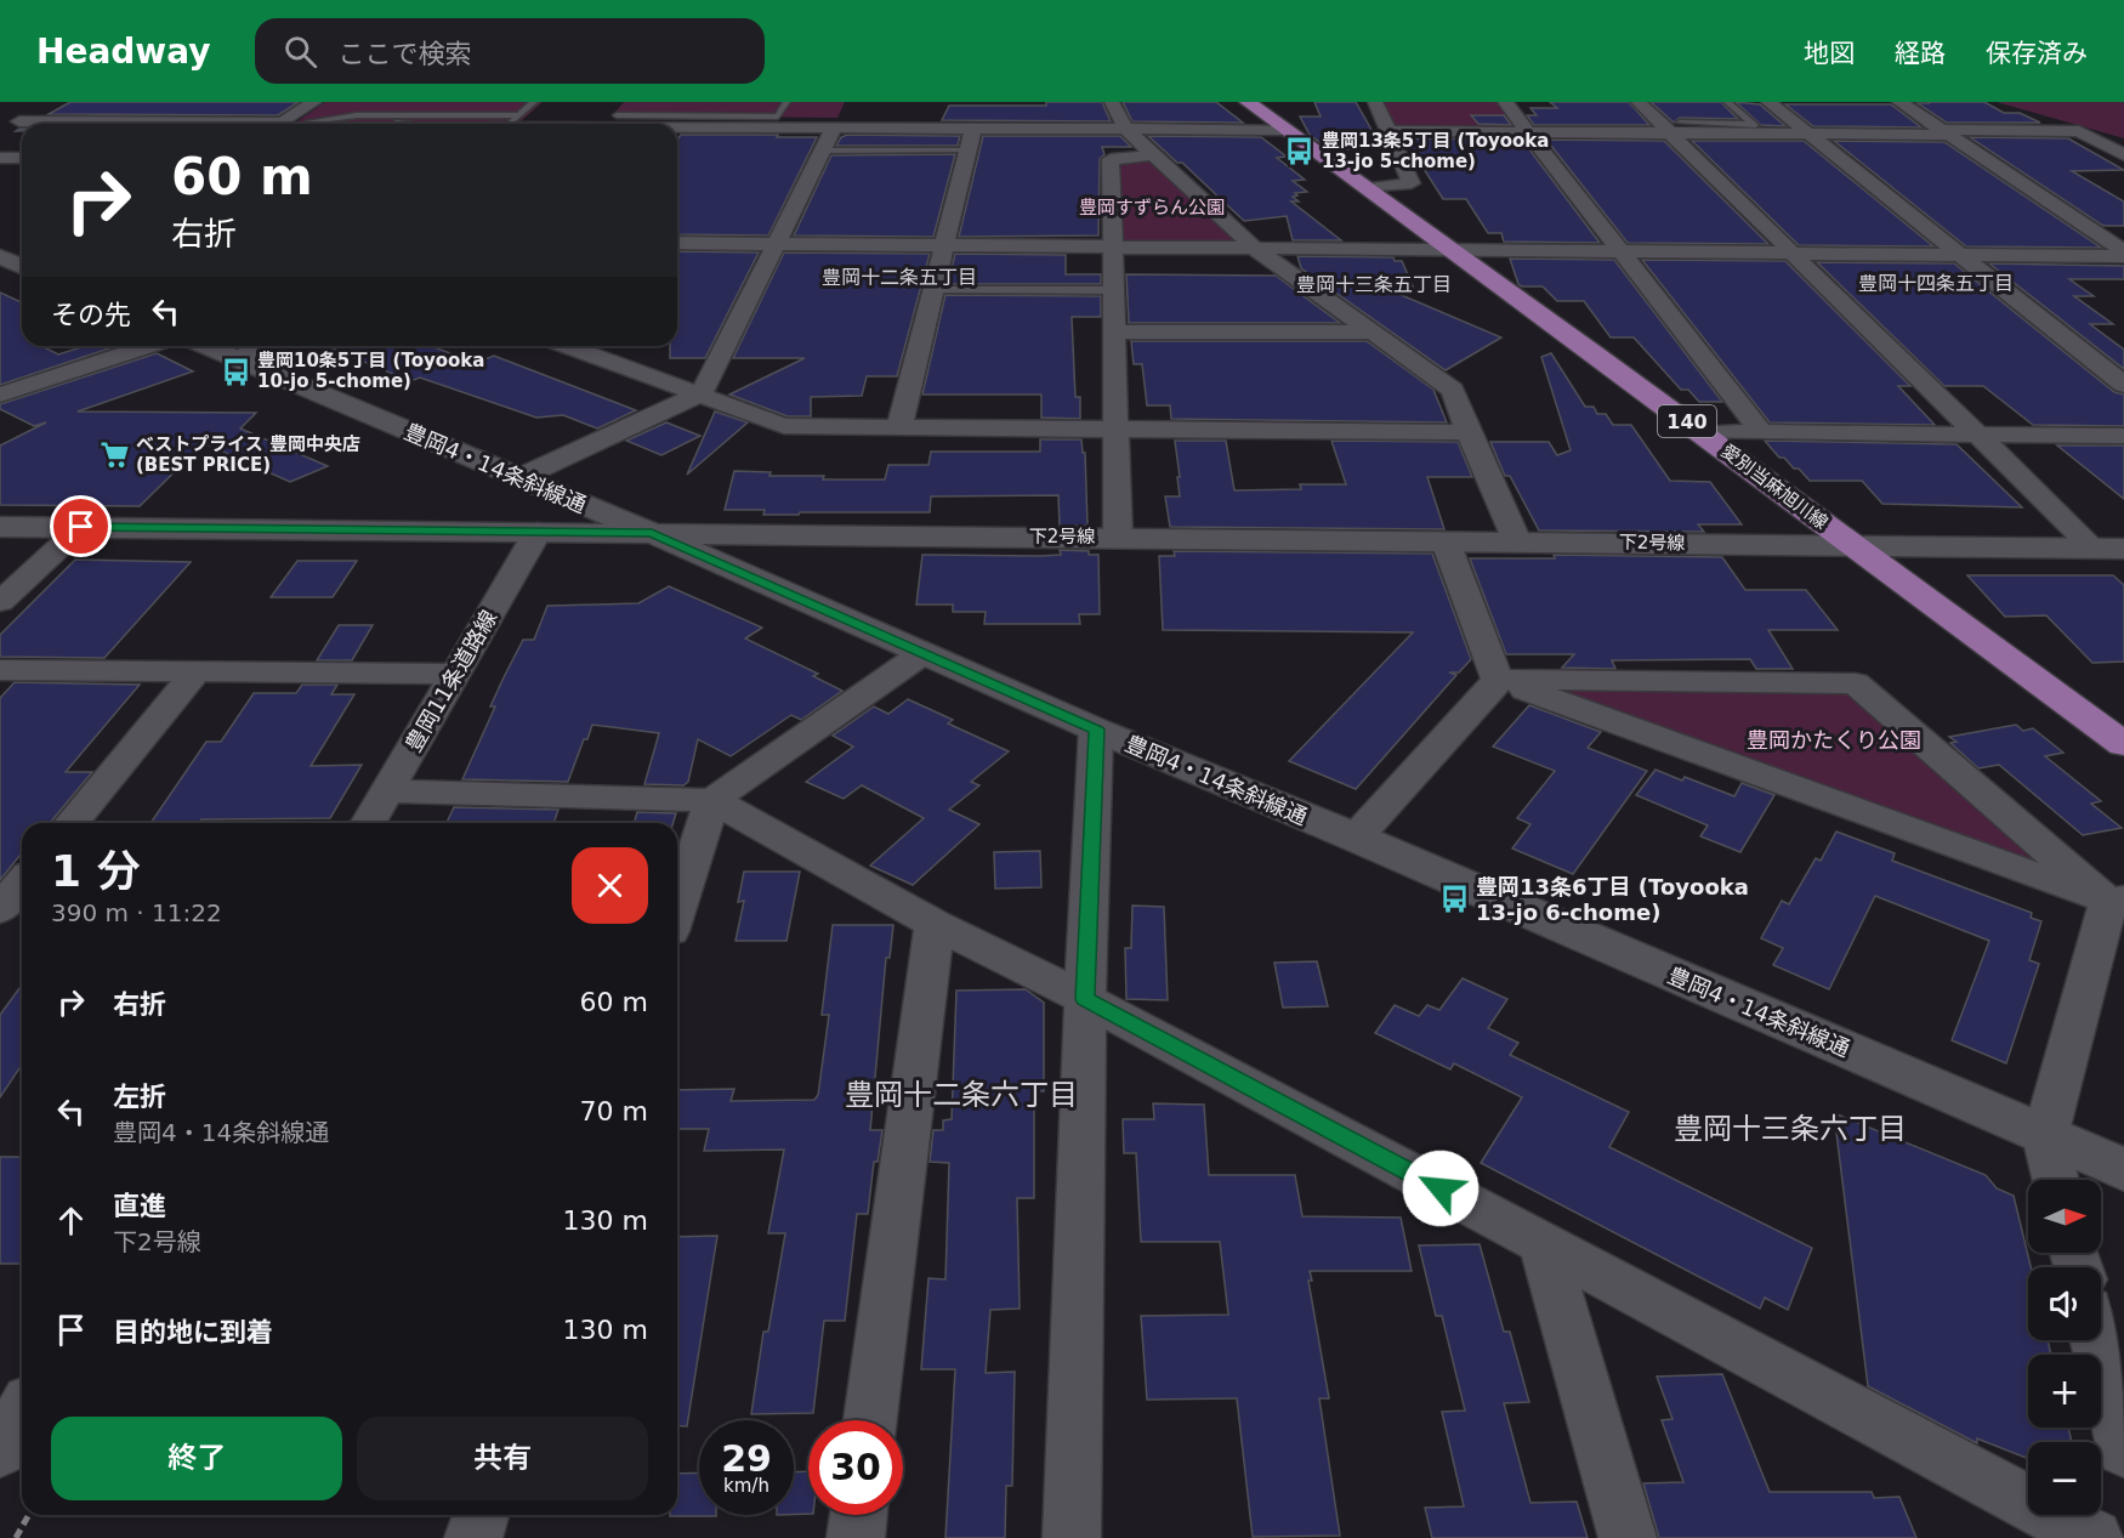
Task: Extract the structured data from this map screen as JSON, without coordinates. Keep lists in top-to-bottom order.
{
  "streets": {
    "main road": ["140", "愛別当麻旭川線"],
    "street": ["豊岡4・14条斜線通", "下2号線", "豊岡11条道路線"]
  },
  "crossings": [
    ["豊岡4・14条斜線通", "下2号線"],
    ["愛別当麻旭川線", "下2号線"],
    ["下2号線", "豊岡11条道路線"]
  ],
  "districts": [
    "豊岡十二条五丁目",
    "豊岡十四条五丁目",
    "豊岡十三条五丁目",
    "豊岡十二条六丁目",
    "豊岡十三条六丁目"
  ],
  "parks": ["豊岡すずらん公園", "豊岡かたくり公園"],
  "places": {
    "bus stop": ["豊岡13条5丁目 (Toyooka 13-jo 5-chome)", "豊岡10条5丁目 (Toyooka 10-jo 5-chome)", "豊岡13条6丁目 (Toyooka 13-jo 6-chome)"],
    "supermarket": ["ベストプライス 豊岡中央店 (BEST PRICE)"]
  },
  "north": "right",
  "page": {
    "header": "Headway",
    "search": "ここで検索",
    "nav": ["地図", "経路", "保存済み"],
    "turn": ["60 m", "右折"],
    "then": "その先",
    "heading": ["1 分", "390 m · 11:22"],
    "list": [
      {
        "name": "右折",
        "value": "60 m"
      },
      {
        "name": "左折",
        "note": "豊岡4・14条斜線通",
        "value": "70 m"
      },
      {
        "name": "直進",
        "note": "下2号線",
        "value": "130 m"
      },
      {
        "name": "目的地に到着",
        "value": "130 m"
      }
    ],
    "map_buttons": ["+", "−"],
    "buttons": ["終了", "共有"],
    "speed": "29 km/h",
    "limit": "30"
  }
}
